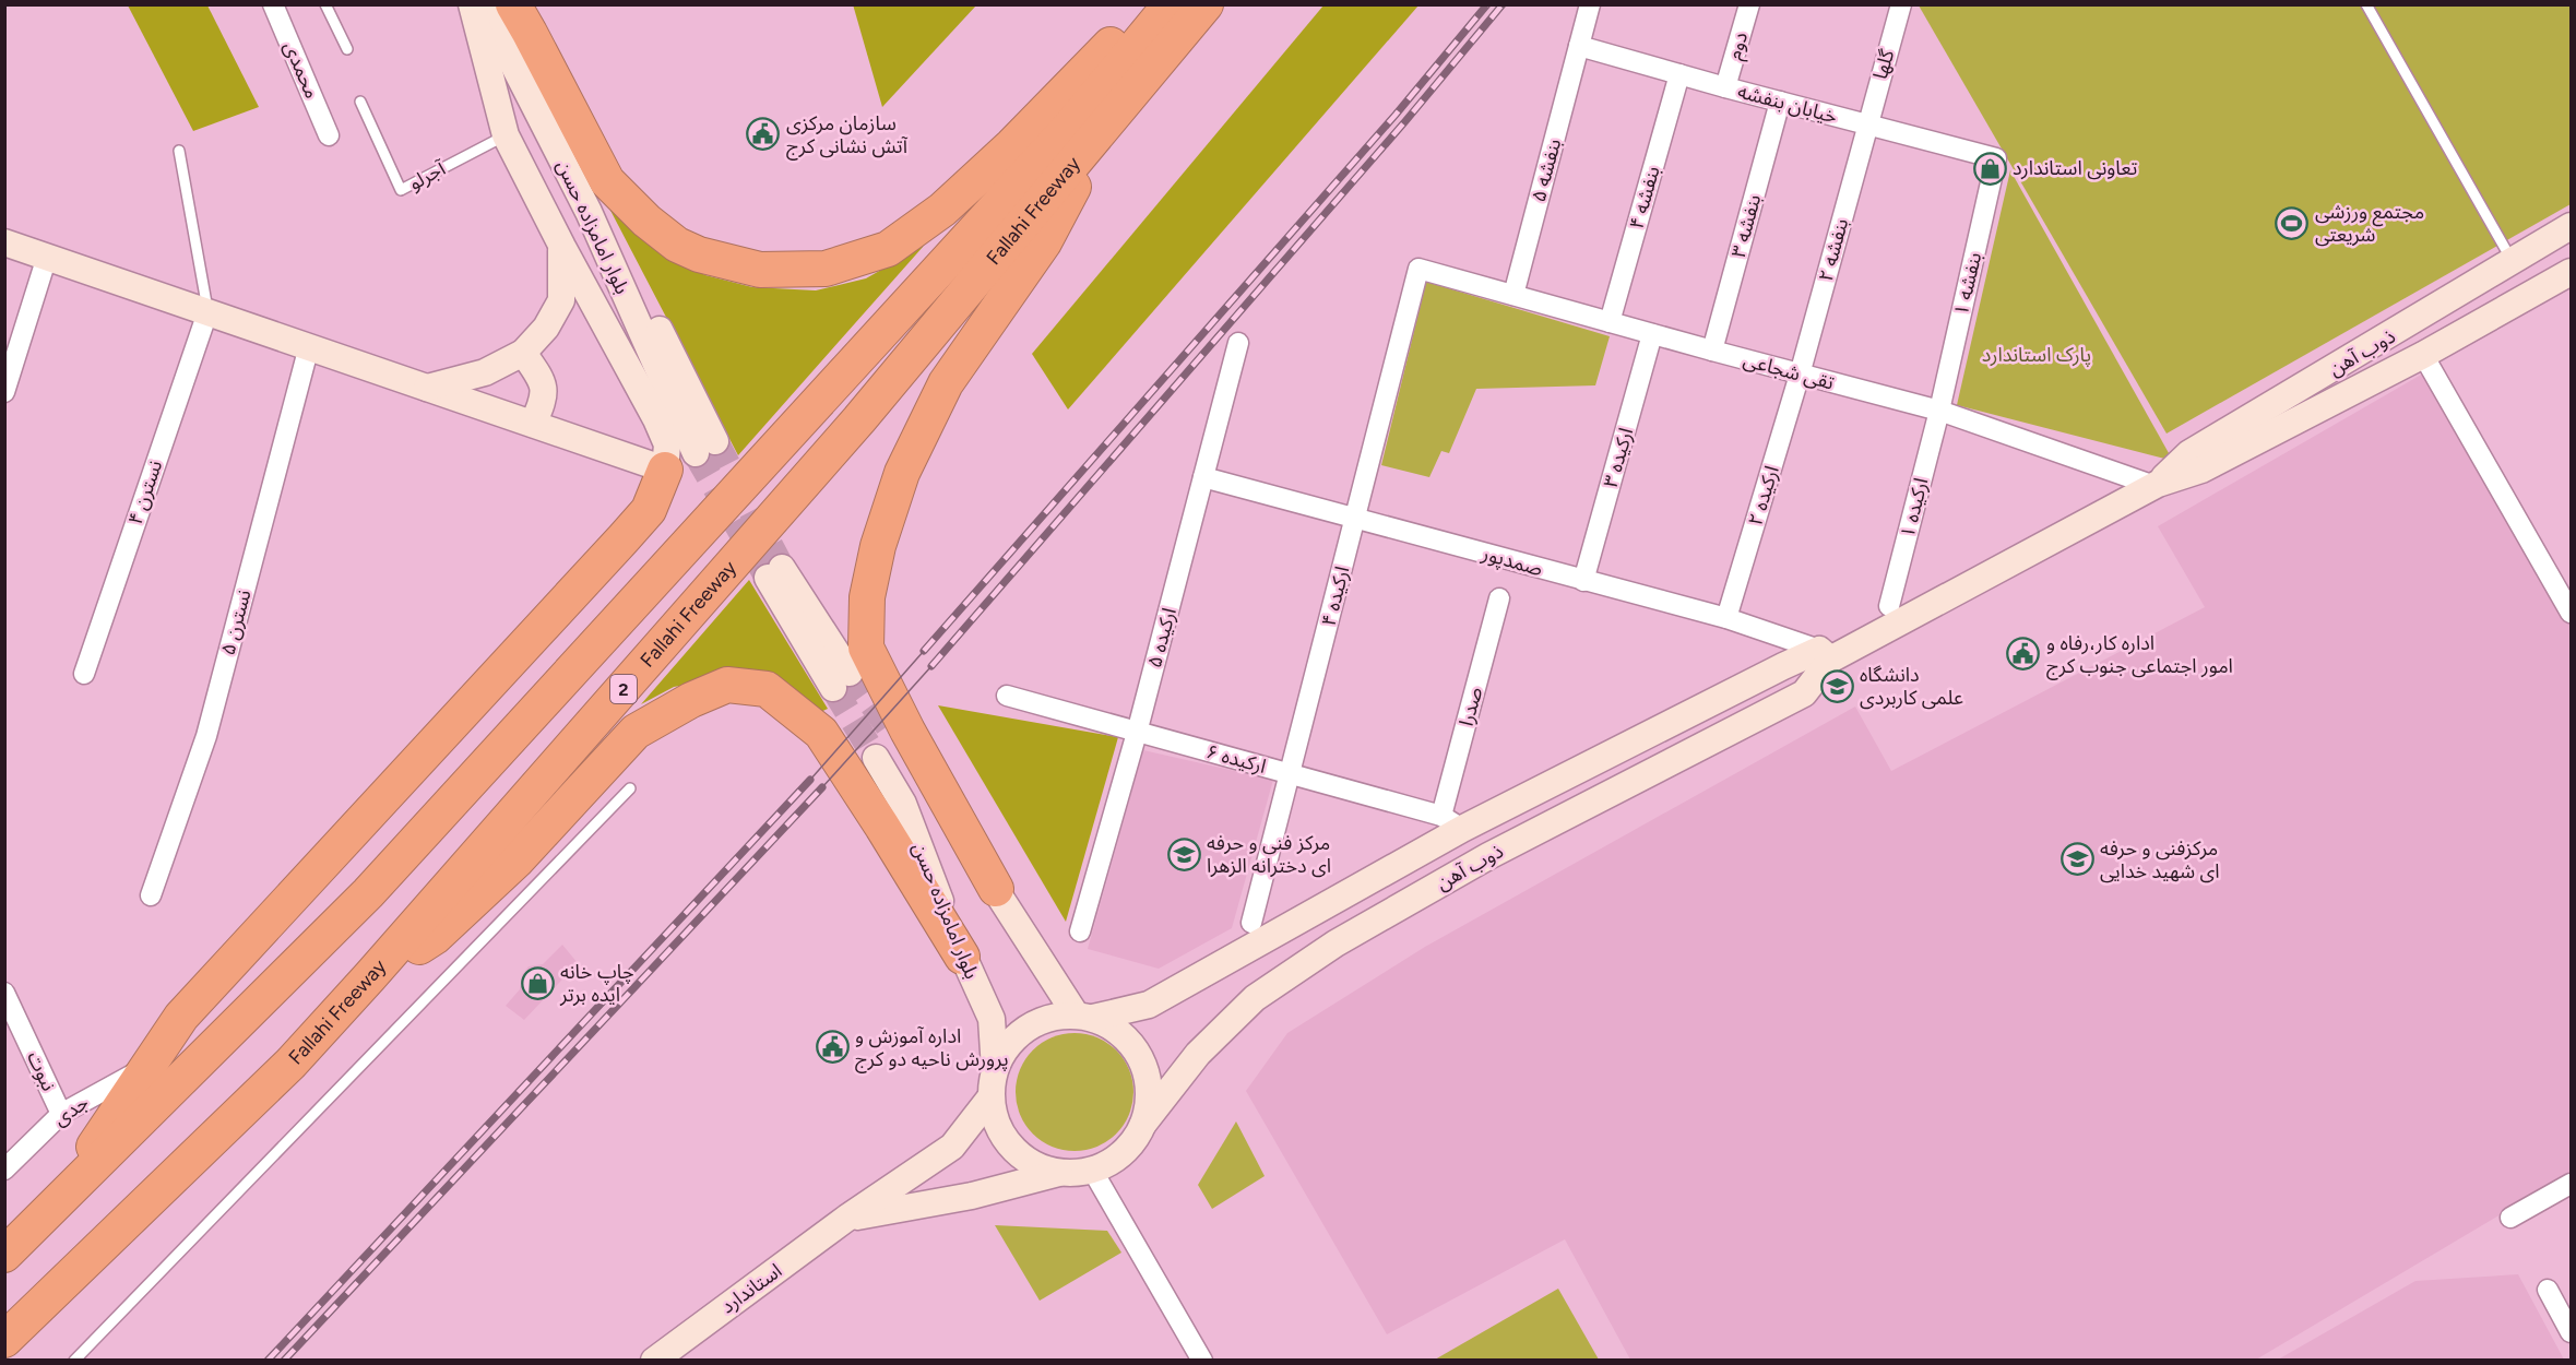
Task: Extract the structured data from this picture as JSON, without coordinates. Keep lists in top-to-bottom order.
{
  "streets": {
    "highway": ["Fallahi Freeway", "2"],
    "main road": ["بلوار امامزاده حسن", "ذوب آهن", "استاندارد"],
    "street": [
      "دوم",
      "گلها",
      "محمدی",
      "خیابان بنفشه",
      "بنفشه ۵",
      "بنفشه ۴",
      "بنفشه ۳",
      "بنفشه ۲",
      "بنفشه ۱",
      "تقی شجاعی",
      "ارکیده ۳",
      "نسترن ۴",
      "ارکیده ۲",
      "ارکیده ۱",
      "صمدپور",
      "ارکیده ۴",
      "نسترن ۵",
      "ارکیده ۵",
      "صدرا",
      "ارکیده ۶",
      "نبوت",
      "جدی"
    ],
    "lane": ["آجرلو"]
  },
  "crossings": [
    ["دوم", "خیابان بنفشه"],
    ["گلها", "خیابان بنفشه"],
    ["گلها", "بنفشه ۲"],
    ["خیابان بنفشه", "بنفشه ۵"],
    ["خیابان بنفشه", "بنفشه ۴"],
    ["خیابان بنفشه", "بنفشه ۳"],
    ["خیابان بنفشه", "بنفشه ۲"],
    ["خیابان بنفشه", "بنفشه ۱"],
    ["بنفشه ۵", "تقی شجاعی"],
    ["بنفشه ۴", "تقی شجاعی"],
    ["بنفشه ۳", "تقی شجاعی"],
    ["بلوار امامزاده حسن", "ذوب آهن"],
    ["بلوار امامزاده حسن", "استاندارد"],
    ["بنفشه ۲", "تقی شجاعی"],
    ["بنفشه ۲", "ارکیده ۲"],
    ["بنفشه ۱", "تقی شجاعی"],
    ["بنفشه ۱", "ارکیده ۱"],
    ["ذوب آهن", "تقی شجاعی"],
    ["ذوب آهن", "صمدپور"],
    ["ذوب آهن", "صدرا"],
    ["ذوب آهن", "ارکیده ۶"],
    ["ذوب آهن", "استاندارد"],
    ["تقی شجاعی", "ارکیده ۳"],
    ["تقی شجاعی", "ارکیده ۲"],
    ["تقی شجاعی", "ارکیده ۱"],
    ["تقی شجاعی", "ارکیده ۴"],
    ["ارکیده ۳", "صمدپور"],
    ["ارکیده ۲", "صمدپور"],
    ["صمدپور", "ارکیده ۴"],
    ["صمدپور", "ارکیده ۵"],
    ["ارکیده ۴", "ارکیده ۶"],
    ["ارکیده ۵", "ارکیده ۶"],
    ["صدرا", "ارکیده ۶"],
    ["نبوت", "جدی"]
  ],
  "parks": ["پارک استاندارد"],
  "places": {
    "public building": ["سازمان مرکزی آتش نشانی کرج", "اداره کار،رفاه و امور اجتماعی جنوب کرج", "اداره آموزش و پرورش ناحیه دو کرج"],
    "shop": ["تعاونی استاندارد", "چاپ خانه ایده برتر"],
    "sports": ["مجتمع ورزشی شریعتی"],
    "school or university": ["دانشگاه علمی کاربردی", "مرکز فنی و حرفه ای دخترانه الزهرا", "مرکزفنی و حرفه ای شهید خدایی"]
  }
}
